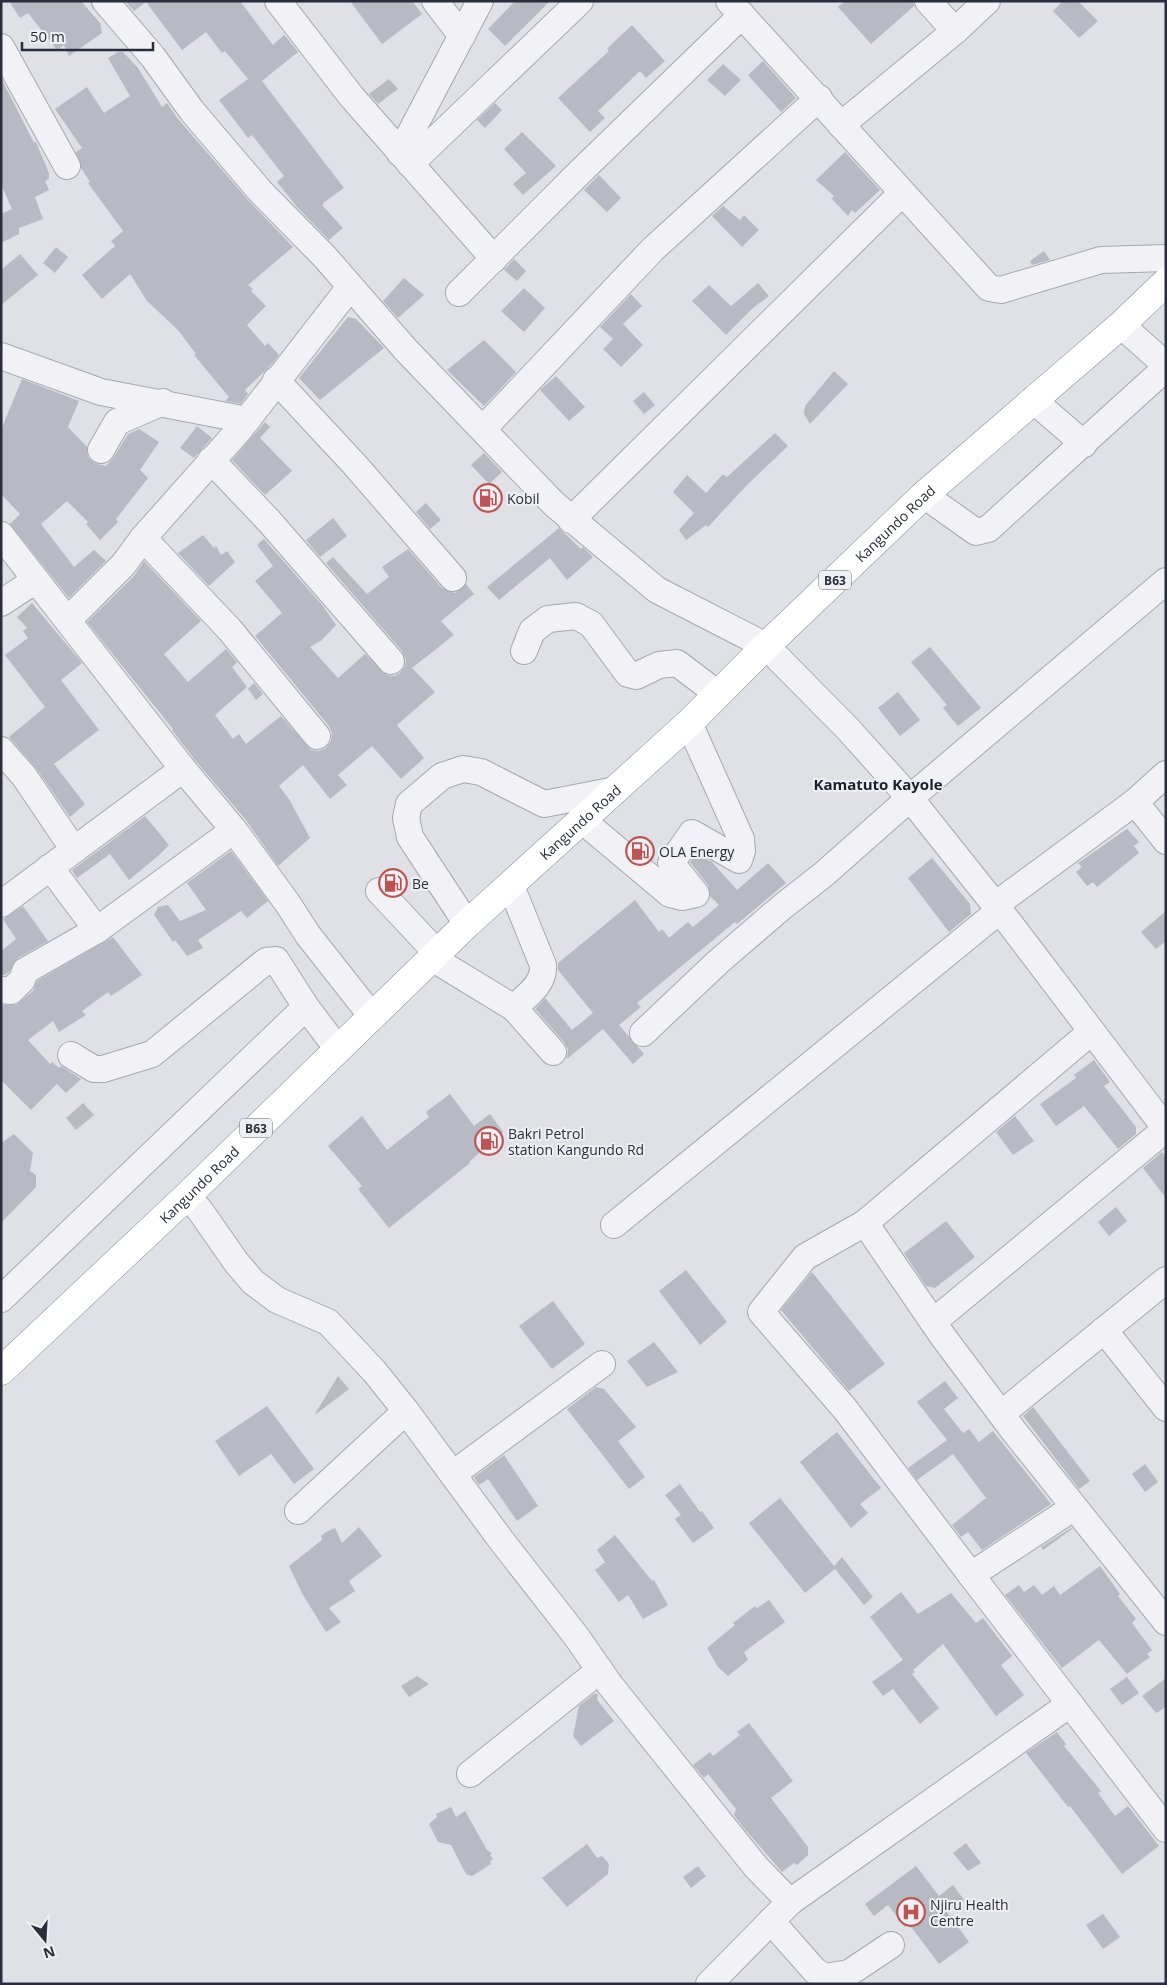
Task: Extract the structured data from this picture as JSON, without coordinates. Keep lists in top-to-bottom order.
{
  "streets": {
    "highway": ["Kangundo Road", "B63"]
  },
  "districts": ["Kamatuto Kayole"],
  "places": {
    "fuel station": [
      "Kobil",
      "OLA Energy",
      "Be",
      "Bakri Petrol station Kangundo Rd"
    ],
    "hospital": ["Njiru Health Centre"]
  },
  "scale_bar": "50 m",
  "north": "bottom"
}
